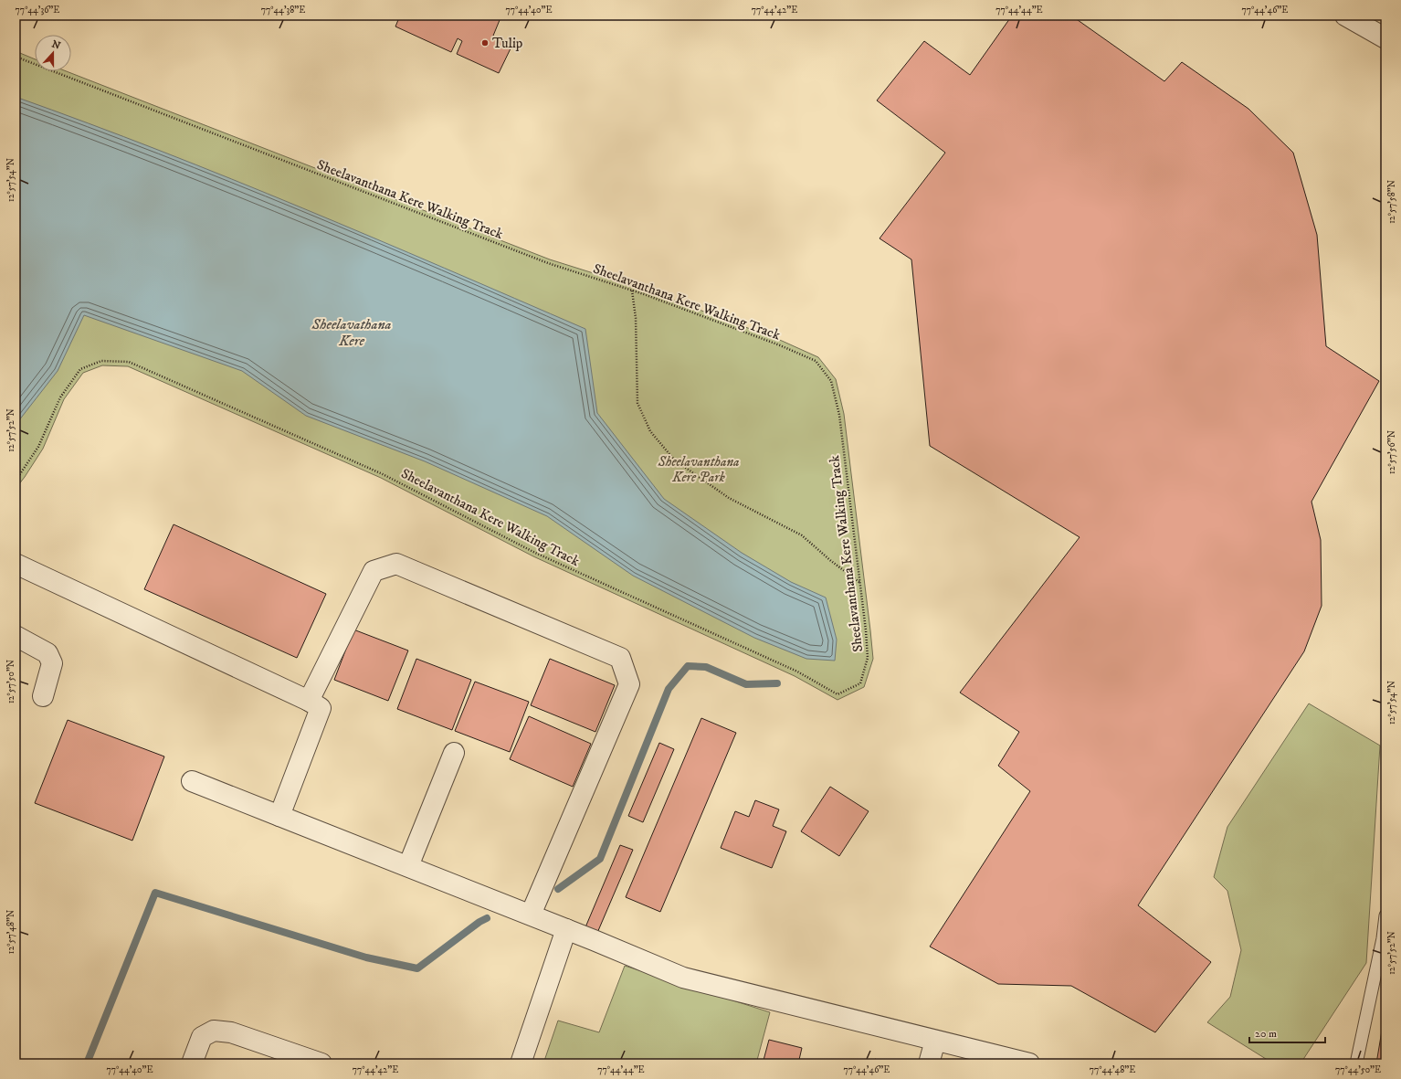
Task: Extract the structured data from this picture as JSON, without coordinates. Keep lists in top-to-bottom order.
{
  "streets": {
    "path": ["Sheelavanthana Kere Walking Track"]
  },
  "water": ["Sheelavathana Kere"],
  "parks": ["Sheelavanthana Kere Park"],
  "places": ["Tulip"],
  "scale_bar": "20 m",
  "north": "top",
  "coordinates": [
    "77°44'36\"E",
    "77°44'38\"E",
    "77°44'40\"E",
    "77°44'42\"E",
    "77°44'44\"E",
    "77°44'46\"E",
    "12°57'54\"N",
    "12°57'58\"N",
    "12°57'52\"N",
    "12°57'56\"N",
    "12°57'50\"N",
    "12°57'48\"N",
    "77°44'48\"E",
    "77°44'50\"E"
  ]
}
